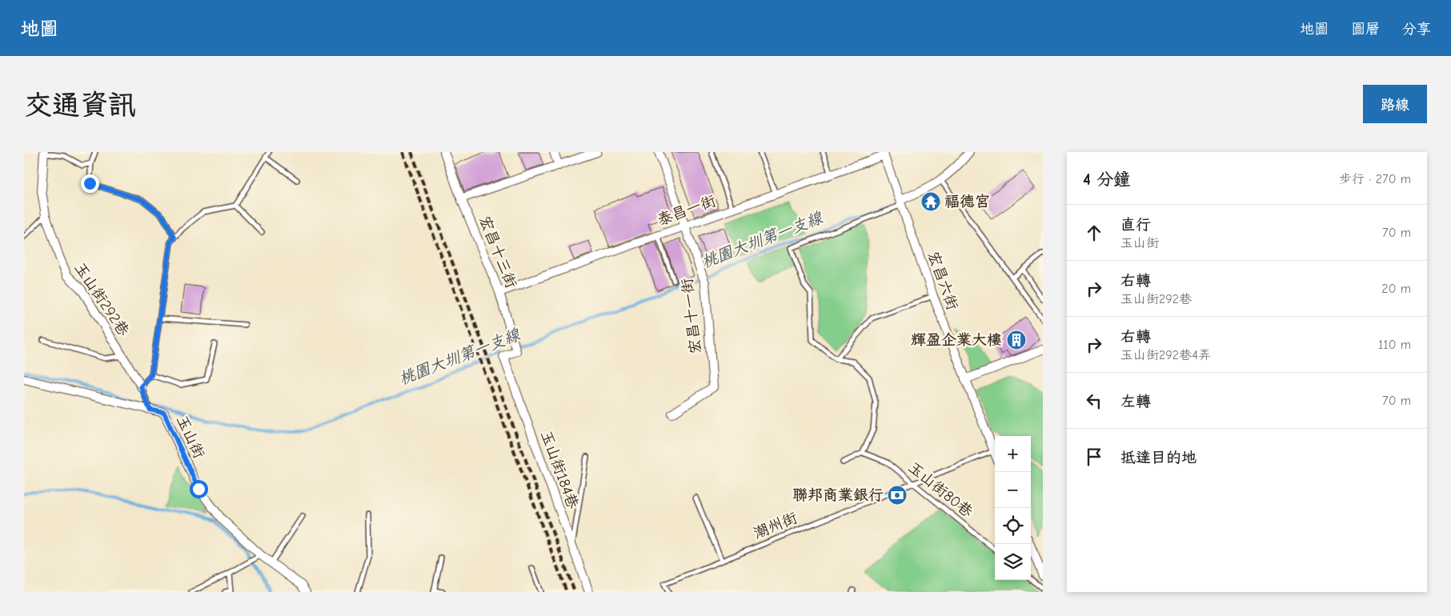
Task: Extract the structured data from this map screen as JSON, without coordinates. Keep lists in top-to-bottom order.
{
  "streets": {
    "street": [
      "泰昌一街",
      "宏昌十三街",
      "宏昌六街",
      "玉山街292巷",
      "宏昌十一街",
      "玉山街",
      "玉山街184巷"
    ],
    "lane": ["玉山街80巷", "潮州街"]
  },
  "crossings": [
    ["泰昌一街", "宏昌十三街"],
    ["泰昌一街", "宏昌六街"],
    ["泰昌一街", "宏昌十一街"],
    ["宏昌十三街", "玉山街184巷"],
    ["宏昌六街", "潮州街"],
    ["玉山街292巷", "玉山街"],
    ["玉山街80巷", "潮州街"]
  ],
  "water": ["桃園大圳第一支線"],
  "places": {
    "temple": ["福德宮"],
    "building": ["輝盈企業大樓"],
    "bank": ["聯邦商業銀行"]
  },
  "page": {
    "header": "地圖",
    "nav": ["地圖", "圖層", "分享"],
    "buttons": "路線",
    "title": "交通資訊",
    "heading": ["4 分鐘", "步行 · 270 m"],
    "list": [
      ["直行", "玉山街", "70 m"],
      ["右轉", "玉山街292巷", "20 m"],
      ["右轉", "玉山街292巷4弄", "110 m"],
      ["左轉", "70 m"],
      "抵達目的地"
    ],
    "map_buttons": ["+", "−"]
  }
}
